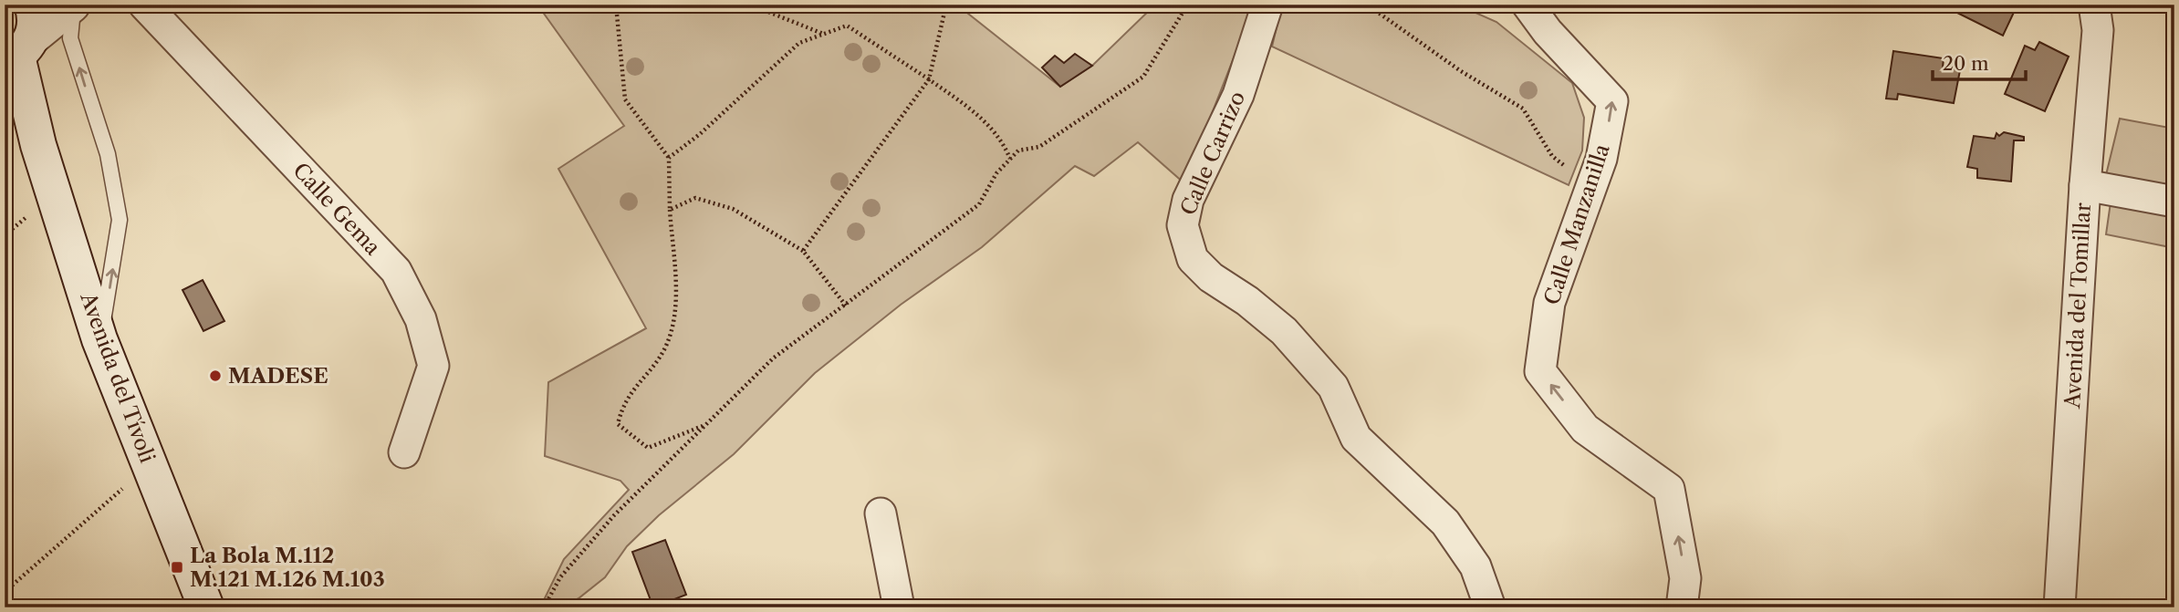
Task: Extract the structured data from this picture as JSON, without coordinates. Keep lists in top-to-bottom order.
{
  "streets": {
    "main road": ["Avenida del Tívoli"],
    "street": [
      "Calle Carrizo",
      "Calle Gema",
      "Calle Manzanilla",
      "Avenida del Tomillar"
    ]
  },
  "one_way": ["Calle Manzanilla"],
  "places": {
    "other": ["MADESE"],
    "transit": ["La Bola M.112 M.121 M.126 M.103"]
  },
  "scale_bar": "20 m"
}
